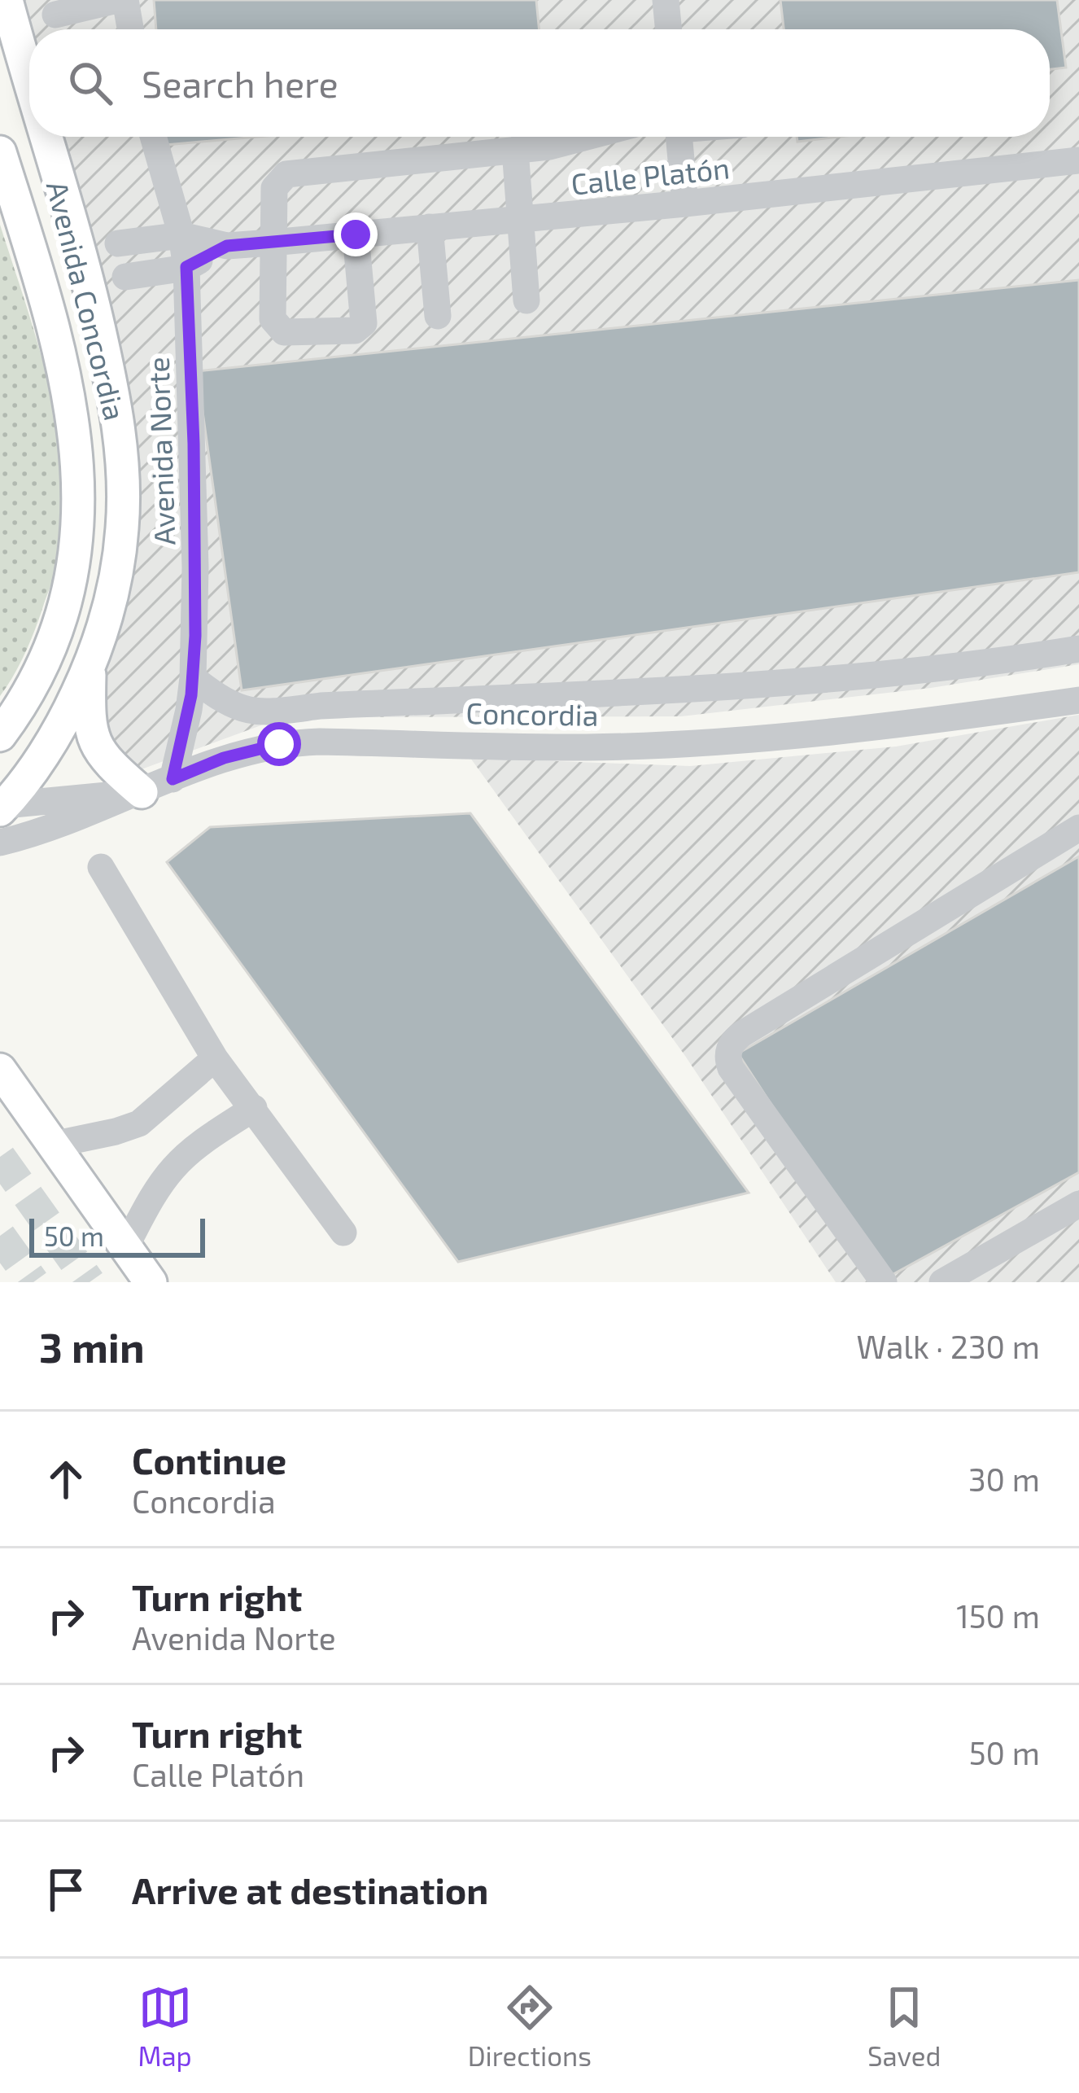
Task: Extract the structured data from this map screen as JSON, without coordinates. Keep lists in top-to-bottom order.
{
  "streets": {
    "main road": ["Avenida Concordia"],
    "street": ["Calle Platón", "Avenida Norte", "Concordia"]
  },
  "crossings": [
    ["Calle Platón", "Avenida Norte"],
    ["Avenida Norte", "Concordia"]
  ],
  "scale_bar": "50 m",
  "page": {
    "search": "Search here",
    "scale": "50 m",
    "heading": ["3 min", "Walk · 230 m"],
    "list": [
      ["Continue", "Concordia", "30 m"],
      ["Turn right", "Avenida Norte", "150 m"],
      ["Turn right", "Calle Platón", "50 m"],
      "Arrive at destination"
    ],
    "nav": ["Map", "Directions", "Saved"]
  }
}
